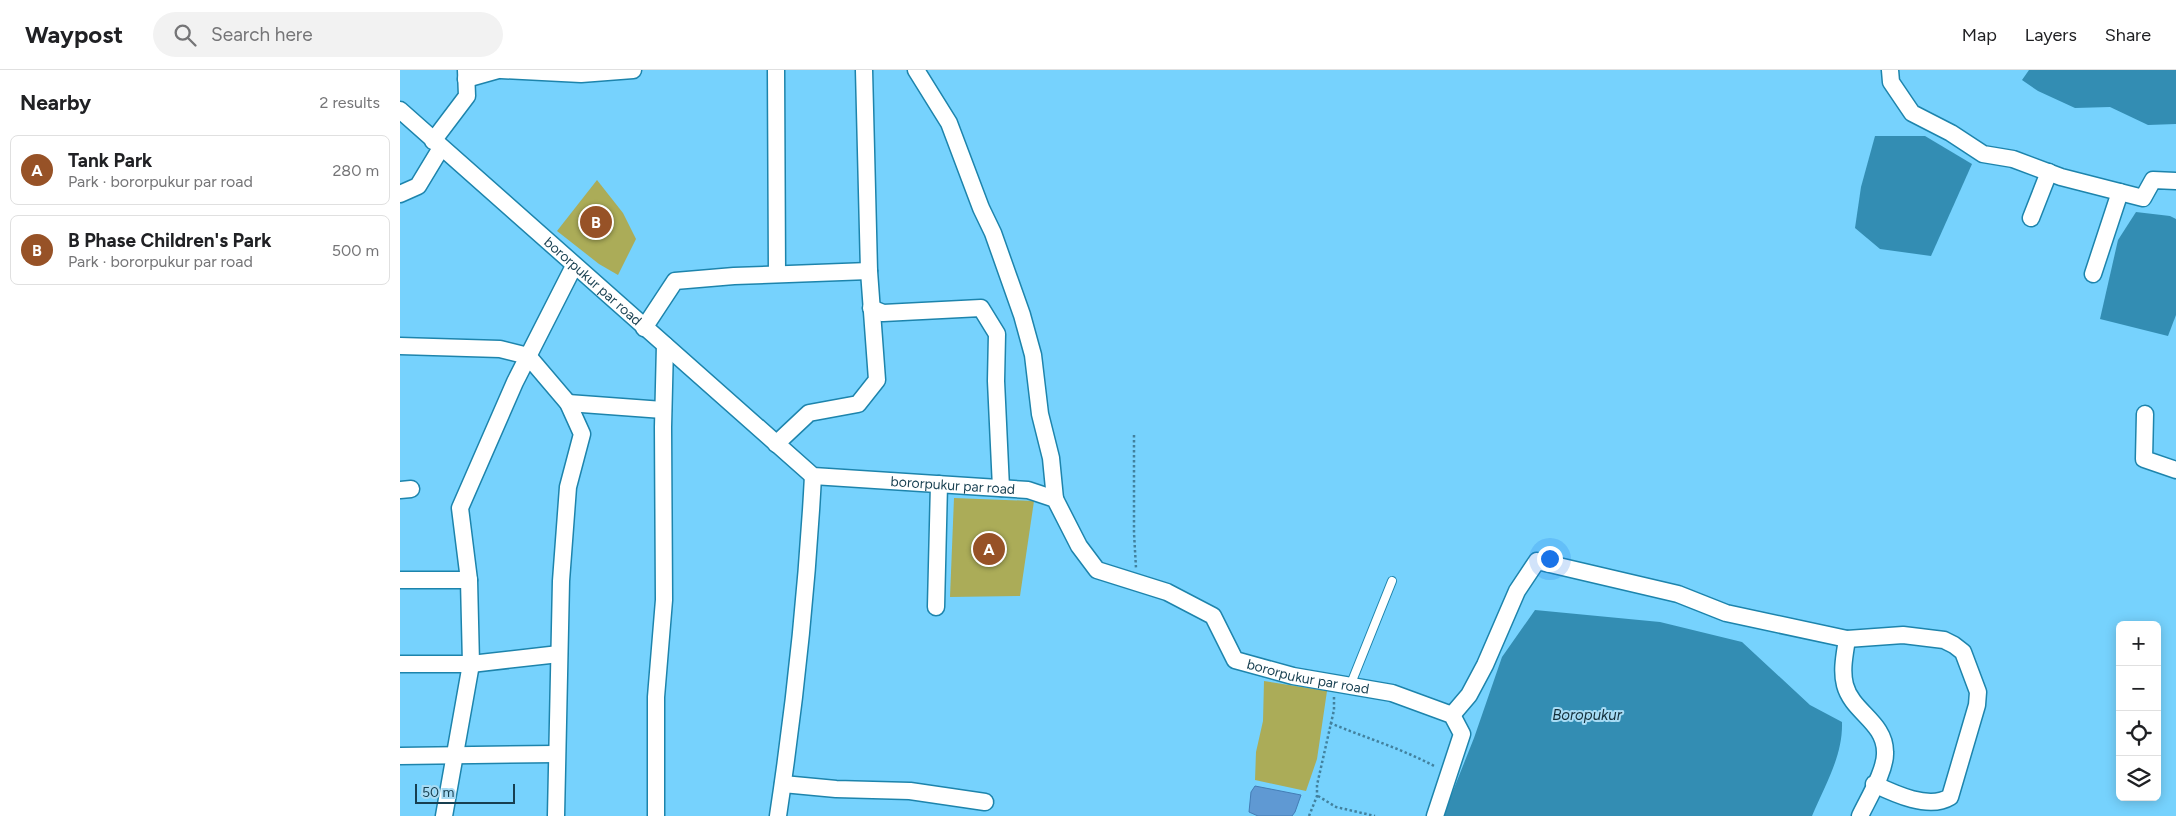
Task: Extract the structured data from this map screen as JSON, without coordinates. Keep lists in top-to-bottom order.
{
  "streets": {
    "street": ["bororpukur par road"]
  },
  "water": ["Boropukur"],
  "scale_bar": "50 m",
  "page": {
    "header": "Waypost",
    "search": "Search here",
    "nav": ["Map", "Layers", "Share"],
    "heading": ["Nearby", "2 results"],
    "list": [
      {
        "mark": "A",
        "name": "Tank Park",
        "note": "Park · bororpukur par road",
        "value": "280 m"
      },
      {
        "mark": "B",
        "name": "B Phase Children's Park",
        "note": "Park · bororpukur par road",
        "value": "500 m"
      }
    ],
    "pins": ["B", "A"],
    "map_buttons": ["+", "−"],
    "scale": "50 m"
  }
}
